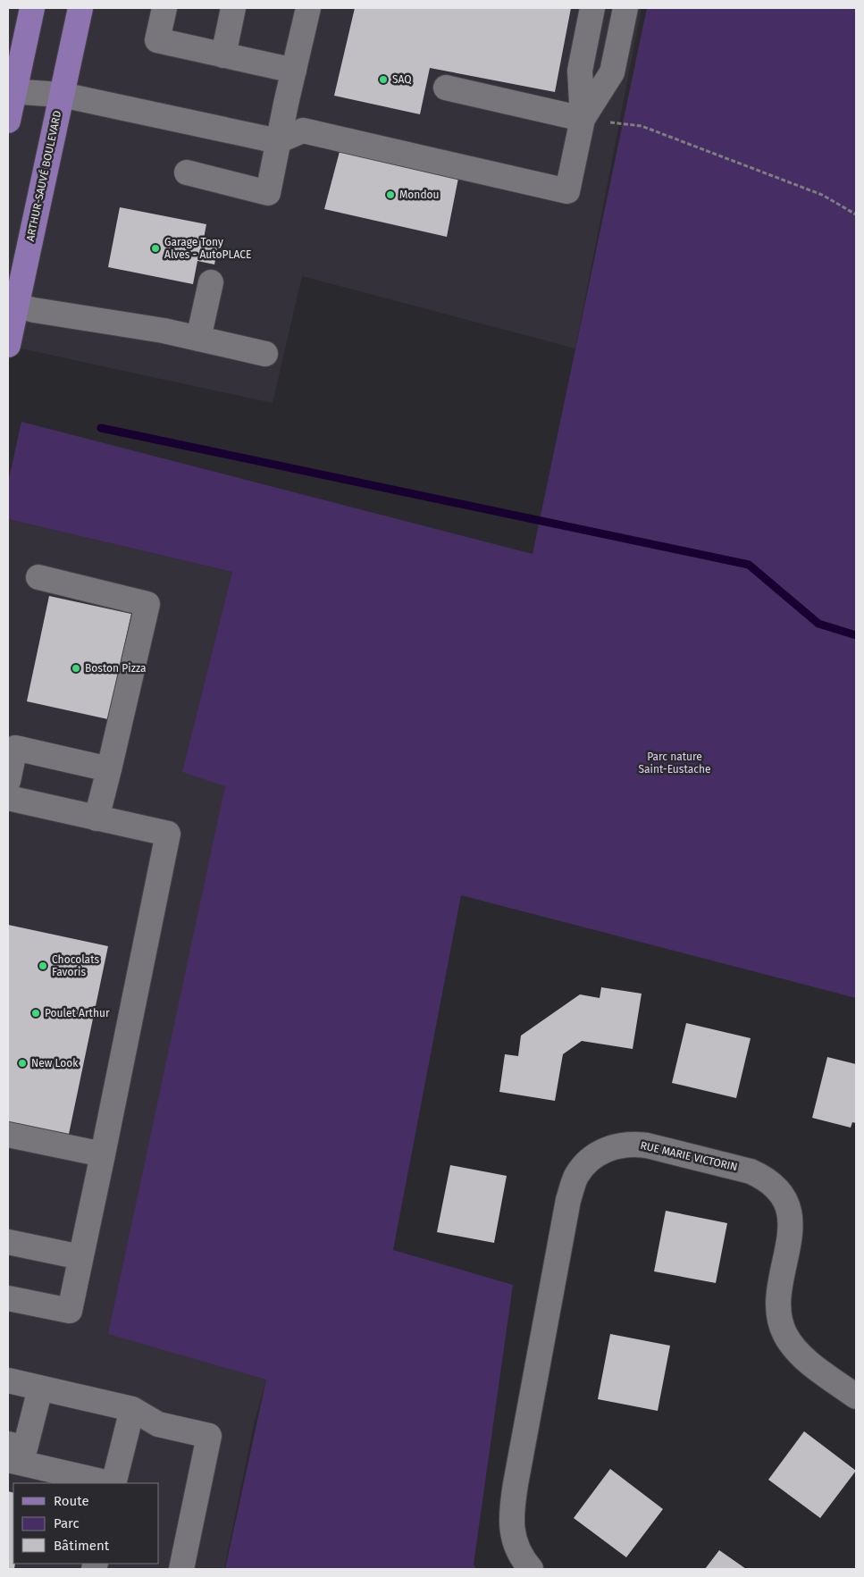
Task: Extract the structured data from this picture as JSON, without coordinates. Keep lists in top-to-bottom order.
{
  "streets": {
    "main road": ["ARTHUR-SAUVÉ BOULEVARD"],
    "street": ["RUE MARIE VICTORIN"]
  },
  "parks": ["Parc nature Saint-Eustache"],
  "places": [
    "SAQ",
    "Mondou",
    "Garage Tony Alves - AutoPLACE",
    "Boston Pizza",
    "Chocolats Favoris",
    "Poulet Arthur",
    "New Look"
  ],
  "legend": ["Route", "Parc", "Bâtiment"]
}
